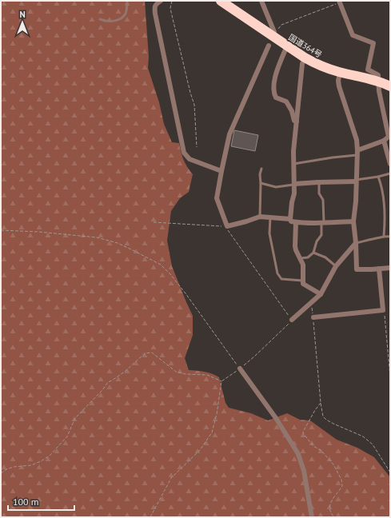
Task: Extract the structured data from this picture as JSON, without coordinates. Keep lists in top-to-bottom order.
{
  "streets": {
    "highway": ["国道364号"]
  },
  "scale_bar": "100 m",
  "north": "top"
}
